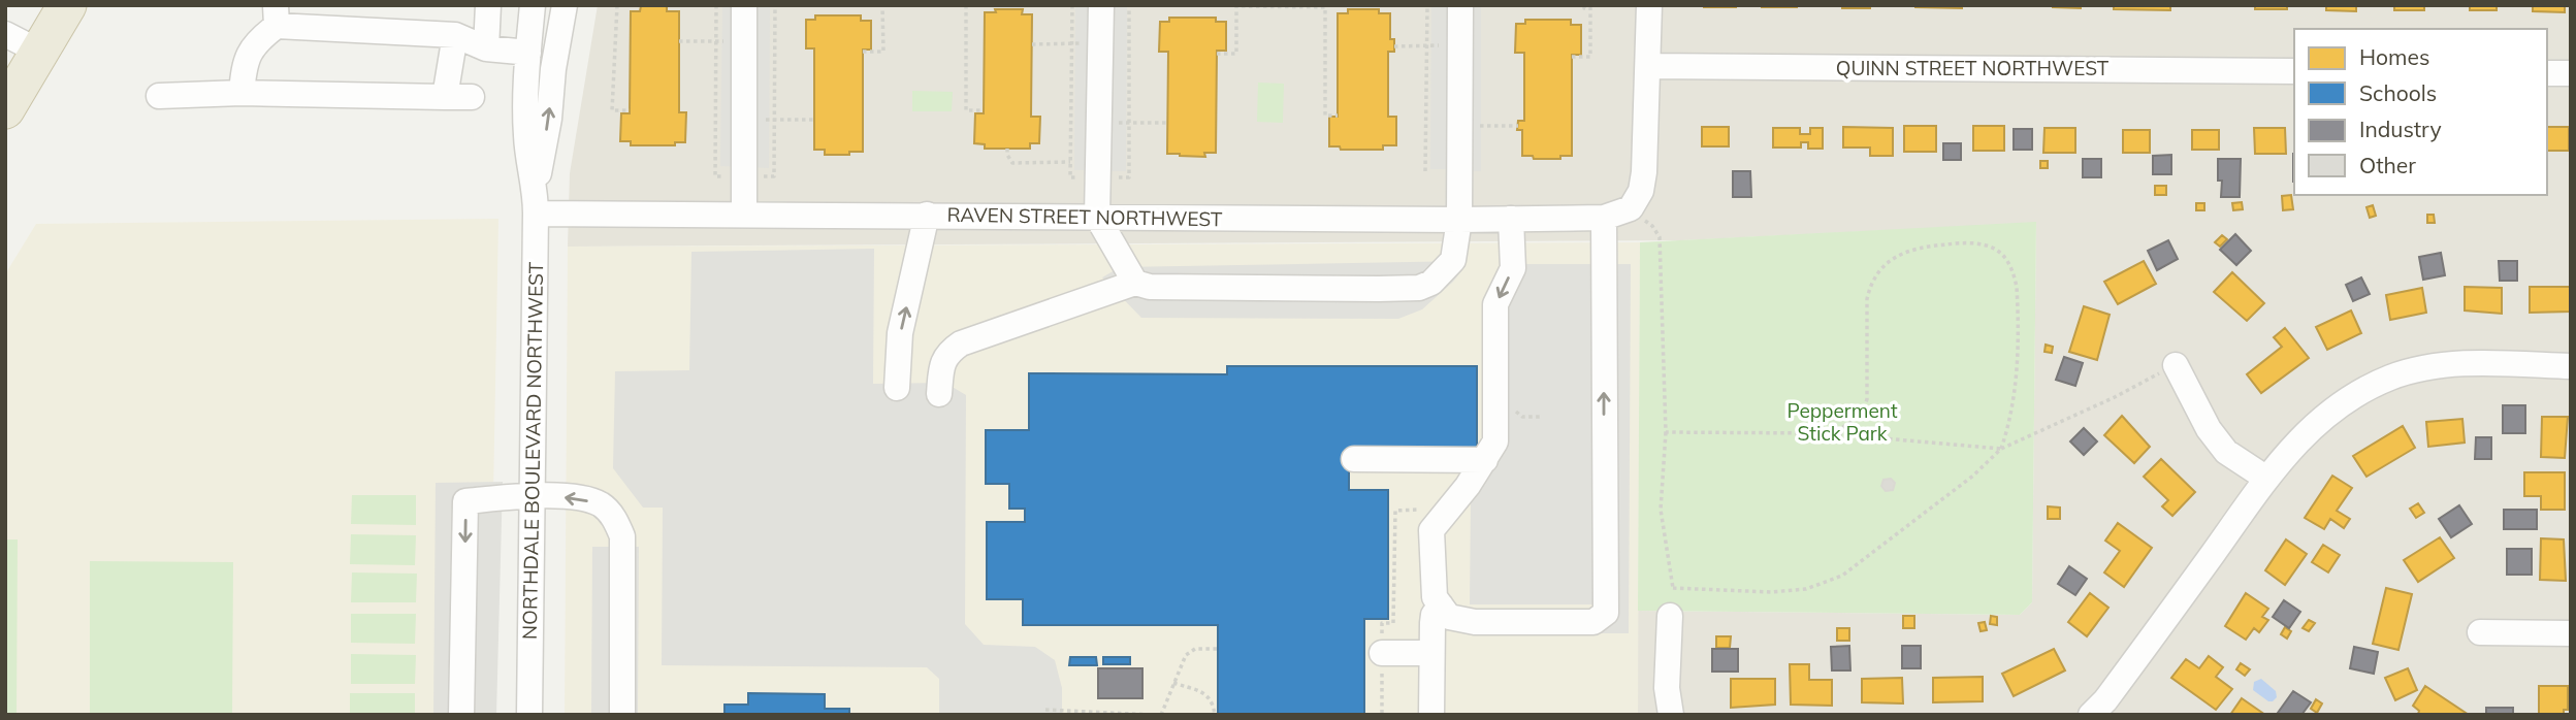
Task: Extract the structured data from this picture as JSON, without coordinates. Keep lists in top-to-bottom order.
{
  "streets": {
    "street": ["QUINN STREET NORTHWEST", "RAVEN STREET NORTHWEST", "NORTHDALE BOULEVARD NORTHWEST"]
  },
  "crossings": [
    ["RAVEN STREET NORTHWEST", "NORTHDALE BOULEVARD NORTHWEST"]
  ],
  "parks": ["Pepperment Stick Park"],
  "legend": [
    "Homes",
    "Schools",
    "Industry",
    "Other"
  ]
}
